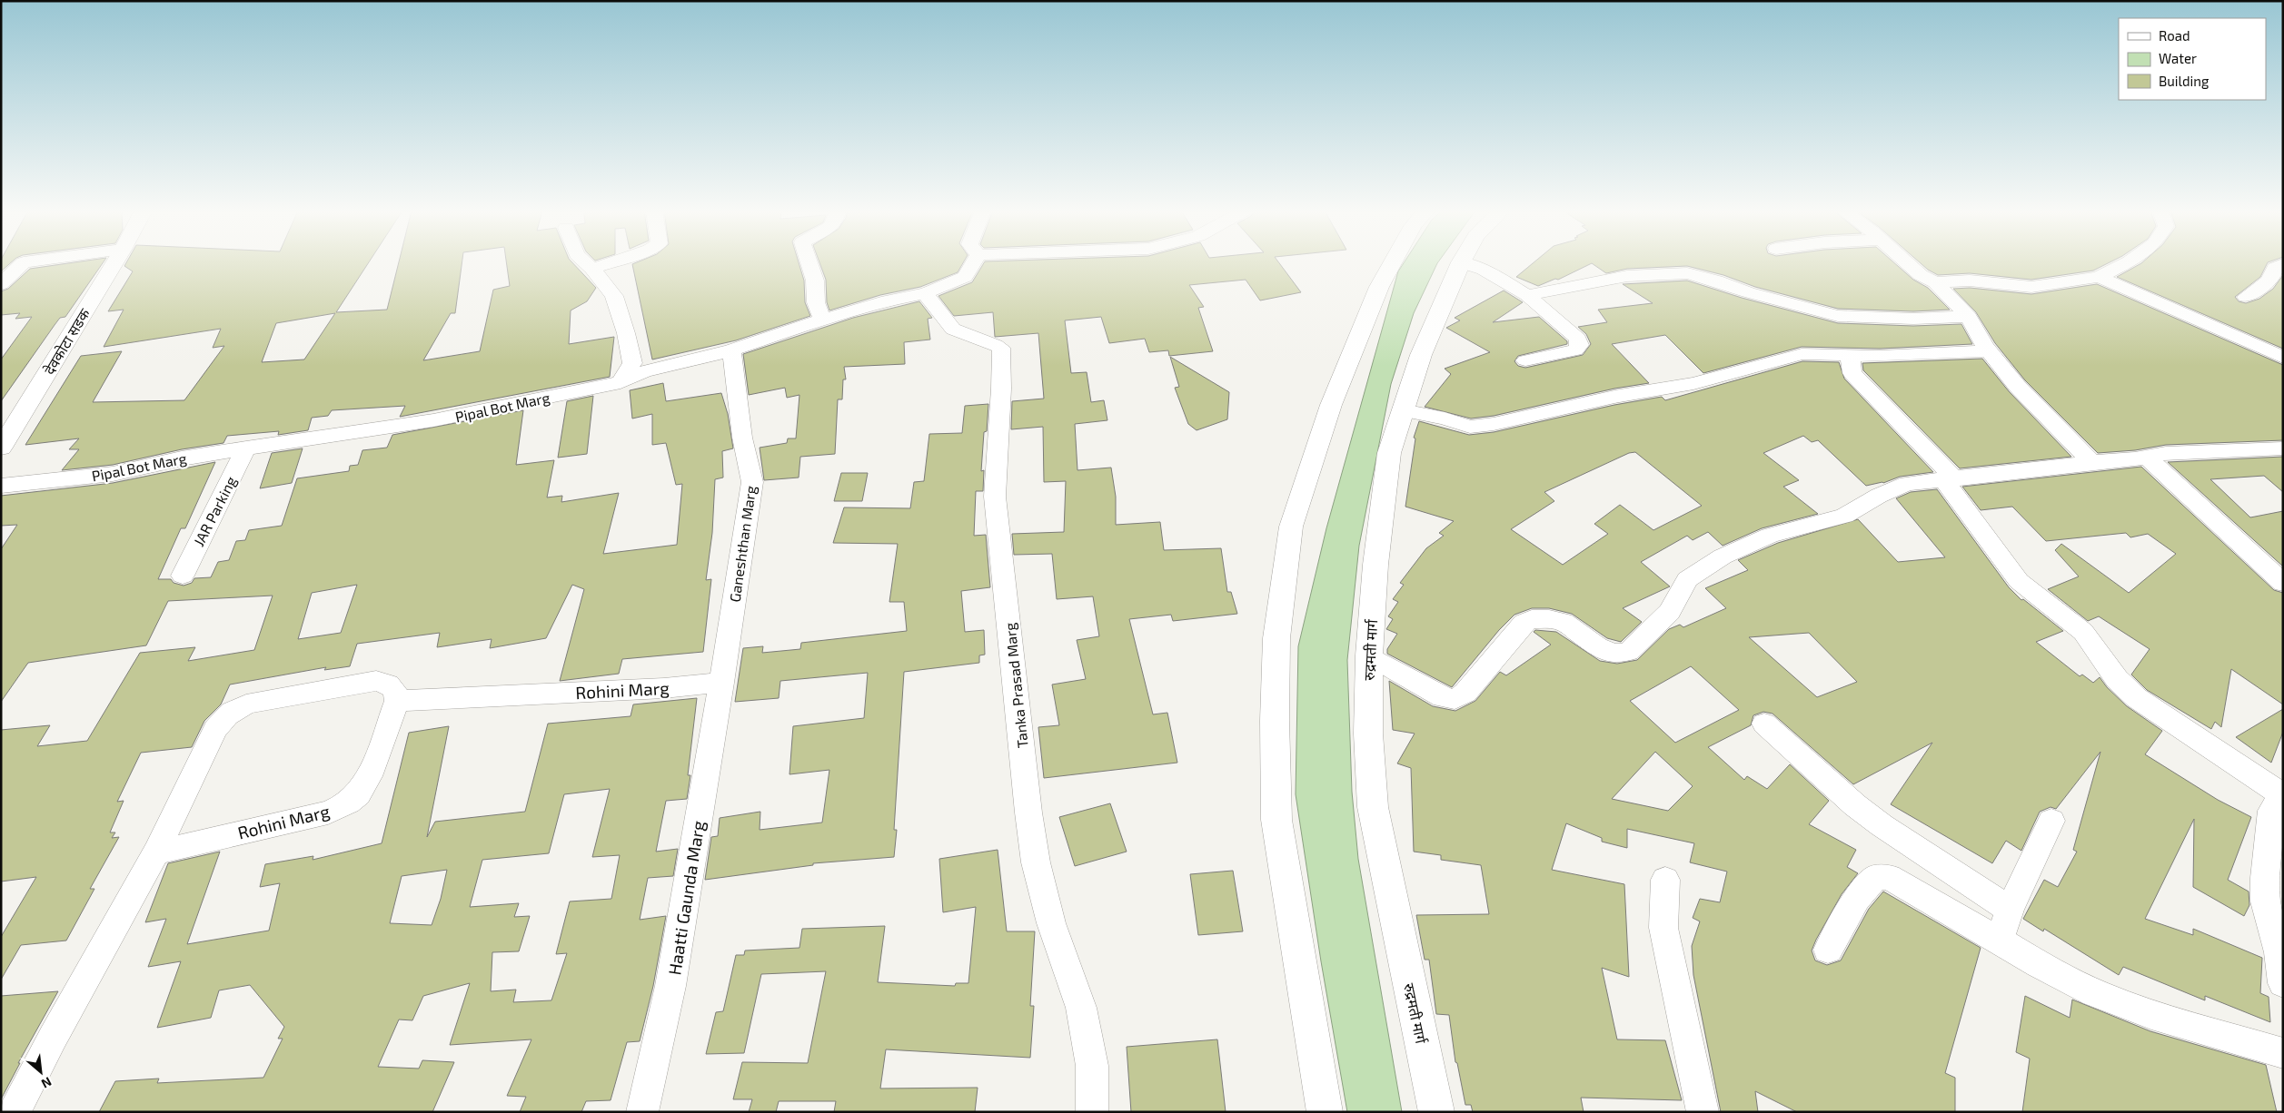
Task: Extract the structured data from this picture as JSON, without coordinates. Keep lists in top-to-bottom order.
{
  "streets": {
    "street": [
      "देवकोटा सडक",
      "Pipal Bot Marg",
      "JAR Parking",
      "Ganeshthan Marg",
      "रुद्रमती मार्ग",
      "Tanka Prasad Marg",
      "Rohini Marg",
      "Haatti Gaunda Marg"
    ]
  },
  "crossings": [
    ["Pipal Bot Marg", "JAR Parking"],
    ["Pipal Bot Marg", "Ganeshthan Marg"],
    ["Pipal Bot Marg", "Tanka Prasad Marg"],
    ["Ganeshthan Marg", "Rohini Marg"],
    ["Ganeshthan Marg", "Haatti Gaunda Marg"],
    ["Rohini Marg", "Haatti Gaunda Marg"]
  ],
  "legend": ["Road", "Water", "Building"],
  "north": "bottom right"
}
